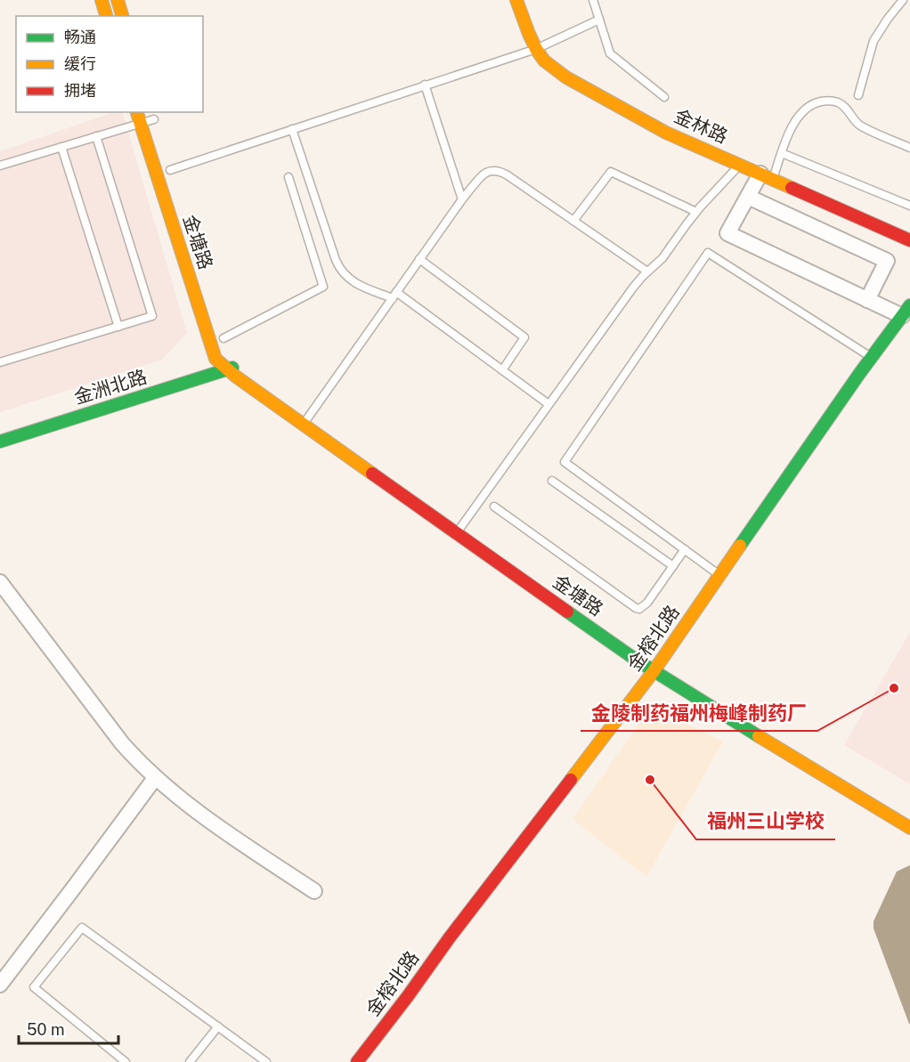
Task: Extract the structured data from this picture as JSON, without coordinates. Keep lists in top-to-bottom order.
{
  "streets": {
    "street": [
      "金林路",
      "金塘路",
      "金洲北路",
      "金榕北路"
    ]
  },
  "crossings": [
    ["金塘路", "金洲北路"],
    ["金塘路", "金榕北路"]
  ],
  "places": ["金陵制药福州梅峰制药厂", "福州三山学校"],
  "legend": ["畅通", "缓行", "拥堵"],
  "scale_bar": "50 m"
}
